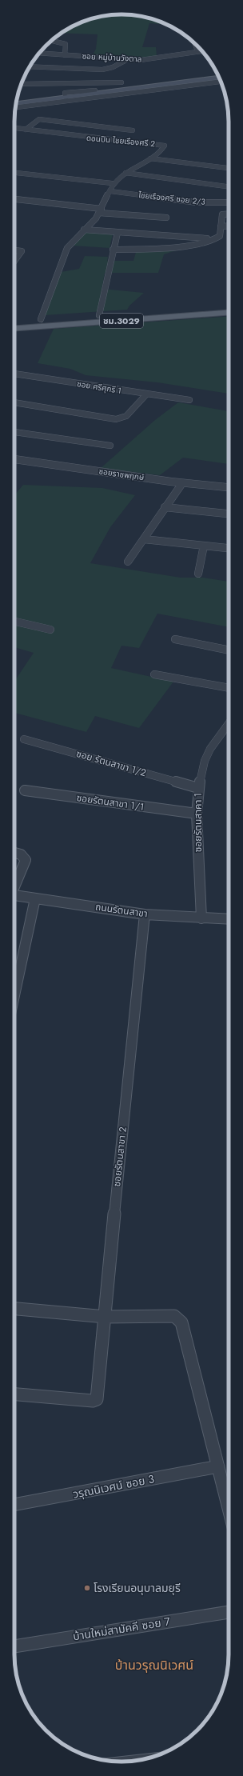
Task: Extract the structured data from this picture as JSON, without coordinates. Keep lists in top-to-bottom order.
{
  "streets": {
    "main road": ["ชม.3029"],
    "street": [
      "ซอย หมู่บ้านวังตาล",
      "ดอนปิน ไชยเรืองศรี 2",
      "ไชยเรืองศรี ซอย 2/3",
      "ซอย ศรีศุกรี 1",
      "ซอยราชพฤกษ์",
      "ซอย รัตนสาขา 1/2",
      "ซอยรัตนสาขา 1/1",
      "ซอยรัตนสาคา 1",
      "ถนนรัตนสาขา",
      "ซอยรัตนสาขา 2",
      "วรุณนิเวศน์ ซอย 3",
      "บ้านใหม่สามัคคี ซอย 7"
    ]
  },
  "crossings": [
    ["ซอย รัตนสาขา 1/2", "ซอยรัตนสาคา 1"],
    ["ซอยรัตนสาขา 1/1", "ซอยรัตนสาคา 1"],
    ["ซอยรัตนสาคา 1", "ถนนรัตนสาขา"],
    ["ถนนรัตนสาขา", "ซอยรัตนสาขา 2"]
  ],
  "districts": ["บ้านวรุณนิเวศน์"],
  "places": ["โรงเรียนอนุบาลมยุรี"]
}
